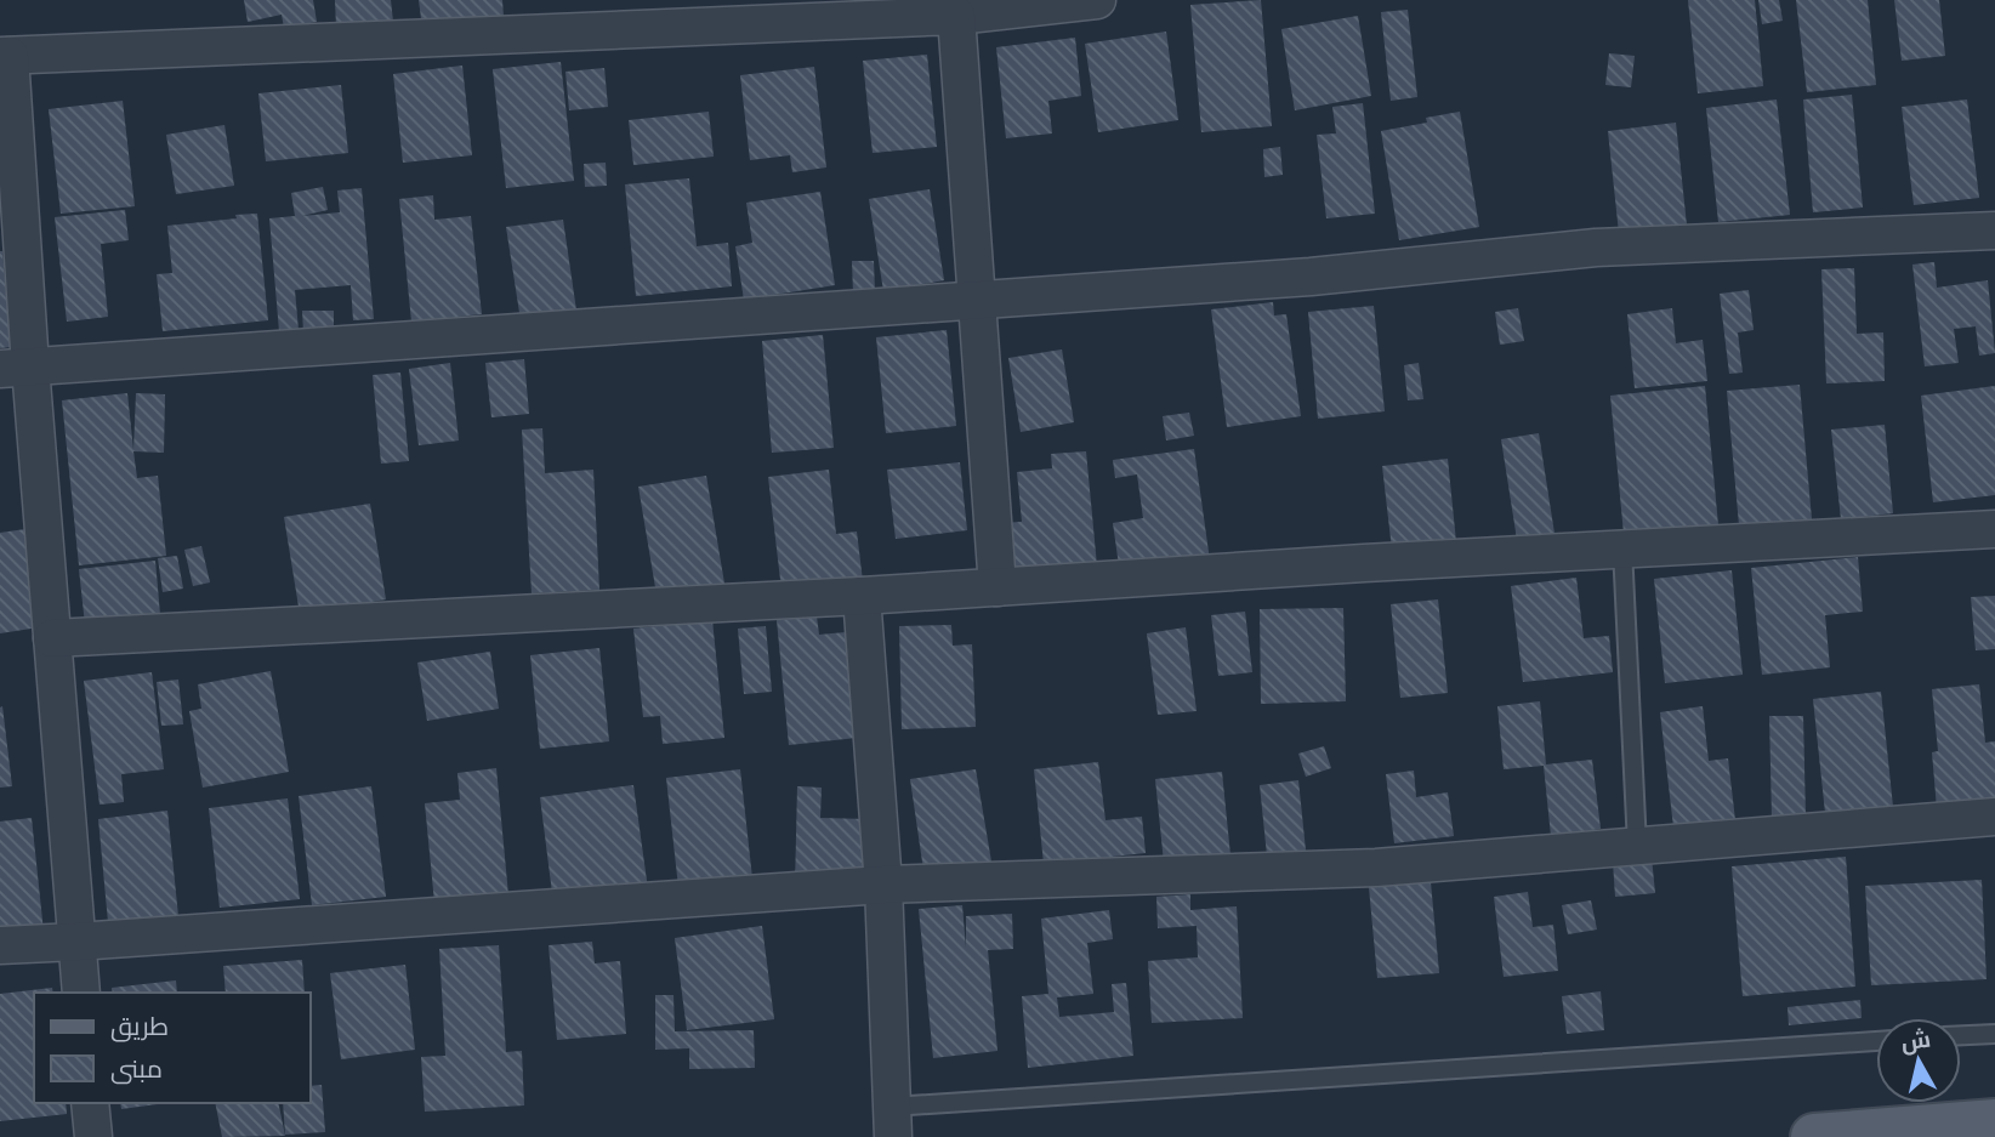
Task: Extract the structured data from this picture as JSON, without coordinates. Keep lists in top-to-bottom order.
{
  "legend": ["طريق", "مبنى"],
  "north": "top"
}
